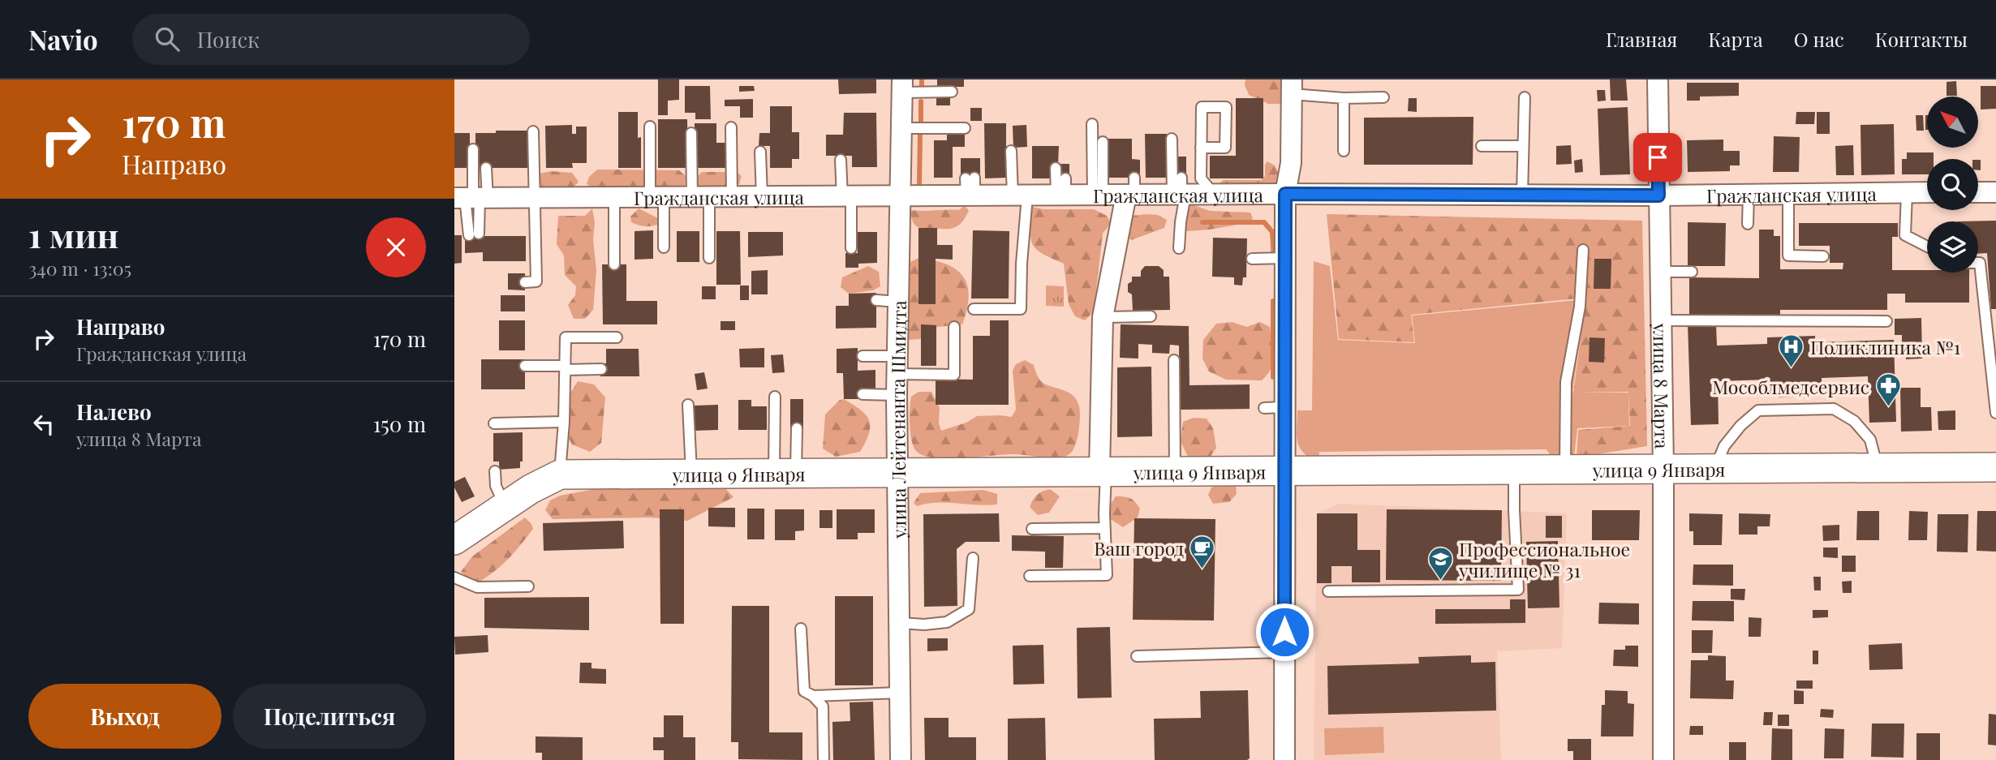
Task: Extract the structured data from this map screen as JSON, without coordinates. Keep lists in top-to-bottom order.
{
  "streets": {
    "street": [
      "Гражданская улица",
      "улица 8 Марта",
      "улица Лейтенанта Шмидта",
      "улица 9 Января"
    ]
  },
  "crossings": [
    ["Гражданская улица", "улица 8 Марта"],
    ["Гражданская улица", "улица Лейтенанта Шмидта"],
    ["улица 8 Марта", "улица 9 Января"],
    ["улица Лейтенанта Шмидта", "улица 9 Января"]
  ],
  "places": {
    "hospital": ["Поликлиника №1"],
    "pharmacy": ["Мособлмедсервис"],
    "cafe": ["Ваш город"],
    "school or university": ["Профессиональное училище № 31"]
  },
  "north": "top left",
  "page": {
    "header": "Navio",
    "search": "Поиск",
    "nav": [
      "Главная",
      "Карта",
      "О нас",
      "Контакты"
    ],
    "turn": ["170 m", "Направо"],
    "heading": ["1 мин", "340 m · 13:05"],
    "list": [
      {
        "name": "Направо",
        "note": "Гражданская улица",
        "value": "170 m"
      },
      {
        "name": "Налево",
        "note": "улица 8 Марта",
        "value": "150 m"
      }
    ],
    "buttons": ["Выход", "Поделиться"]
  }
}
